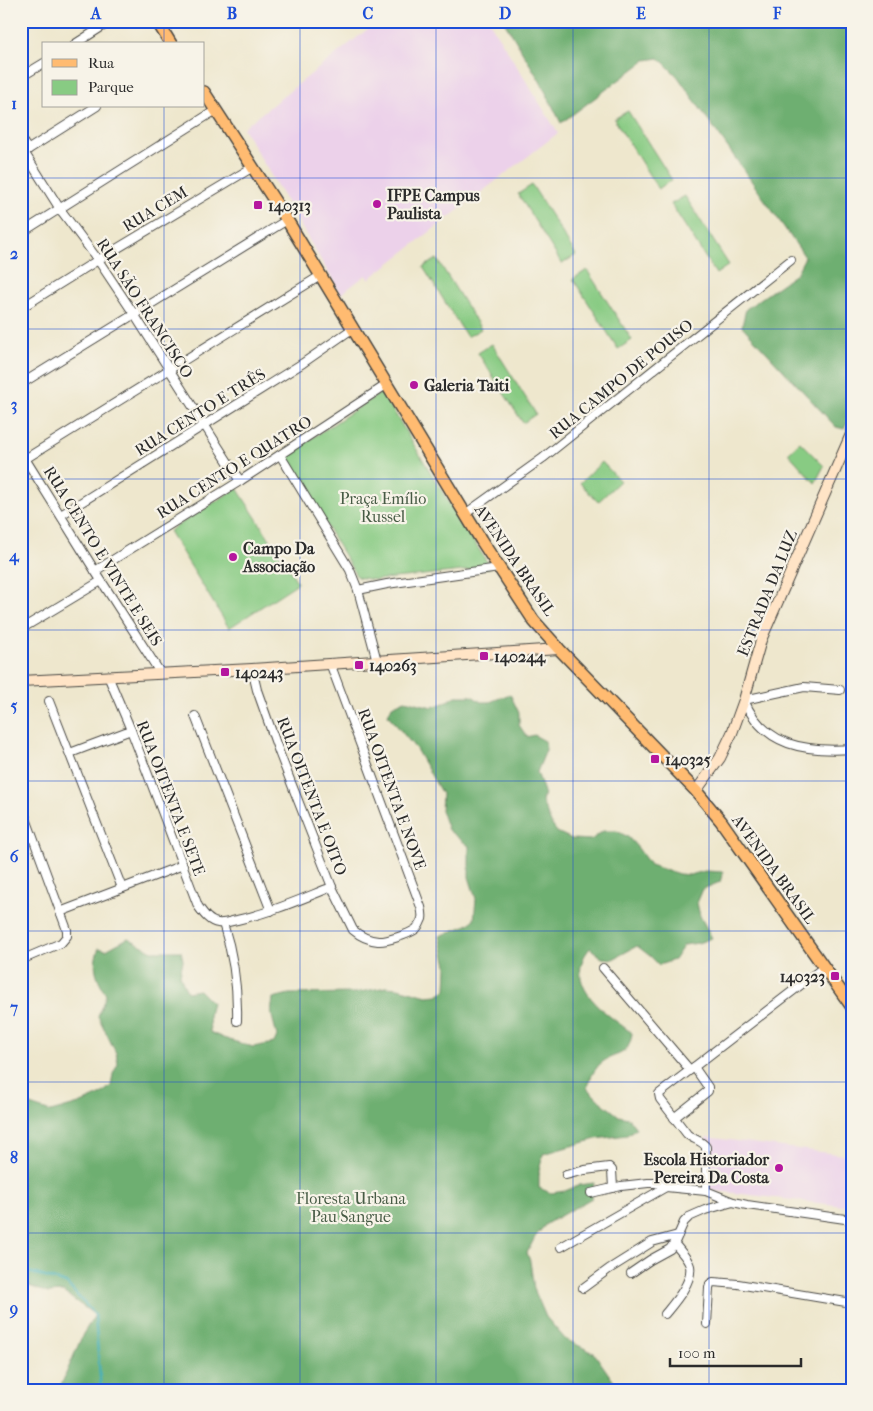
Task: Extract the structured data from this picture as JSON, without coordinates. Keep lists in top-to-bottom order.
{
  "streets": {
    "main road": ["AVENIDA BRASIL", "ESTRADA DA LUZ"],
    "street": [
      "RUA CEM",
      "RUA SÃO FRANCISCO",
      "RUA CAMPO DE POUSO",
      "RUA CENTO E TRÊS",
      "RUA CENTO E QUATRO",
      "RUA CENTO E VINTE E SEIS",
      "RUA OITENTA E NOVE",
      "RUA OITENTA E OITO",
      "RUA OITENTA E SETE"
    ]
  },
  "crossings": [
    ["RUA CEM", "RUA SÃO FRANCISCO"],
    ["RUA CEM", "AVENIDA BRASIL"],
    ["RUA SÃO FRANCISCO", "RUA CENTO E TRÊS"],
    ["RUA SÃO FRANCISCO", "RUA CENTO E QUATRO"],
    ["RUA CAMPO DE POUSO", "AVENIDA BRASIL"],
    ["RUA CENTO E TRÊS", "RUA CENTO E VINTE E SEIS"],
    ["RUA CENTO E TRÊS", "AVENIDA BRASIL"],
    ["RUA CENTO E QUATRO", "RUA CENTO E VINTE E SEIS"],
    ["RUA CENTO E QUATRO", "AVENIDA BRASIL"],
    ["AVENIDA BRASIL", "ESTRADA DA LUZ"],
    ["RUA OITENTA E NOVE", "RUA OITENTA E OITO"]
  ],
  "parks": ["Praça Emílio Russel", "Floresta Urbana Pau Sangue"],
  "places": {
    "other": [
      "IFPE Campus Paulista",
      "Galeria Taiti",
      "Campo Da Associação",
      "Escola Historiador Pereira Da Costa"
    ],
    "transit": [
      "140313",
      "140244",
      "140263",
      "140243",
      "140325",
      "140323"
    ]
  },
  "legend": ["Rua", "Parque"],
  "scale_bar": "100 m",
  "grid": {
    "columns": [
      "A",
      "B",
      "C",
      "D",
      "E",
      "F"
    ],
    "rows": [
      "1",
      "2",
      "3",
      "4",
      "5",
      "6",
      "7",
      "8",
      "9"
    ]
  }
}
